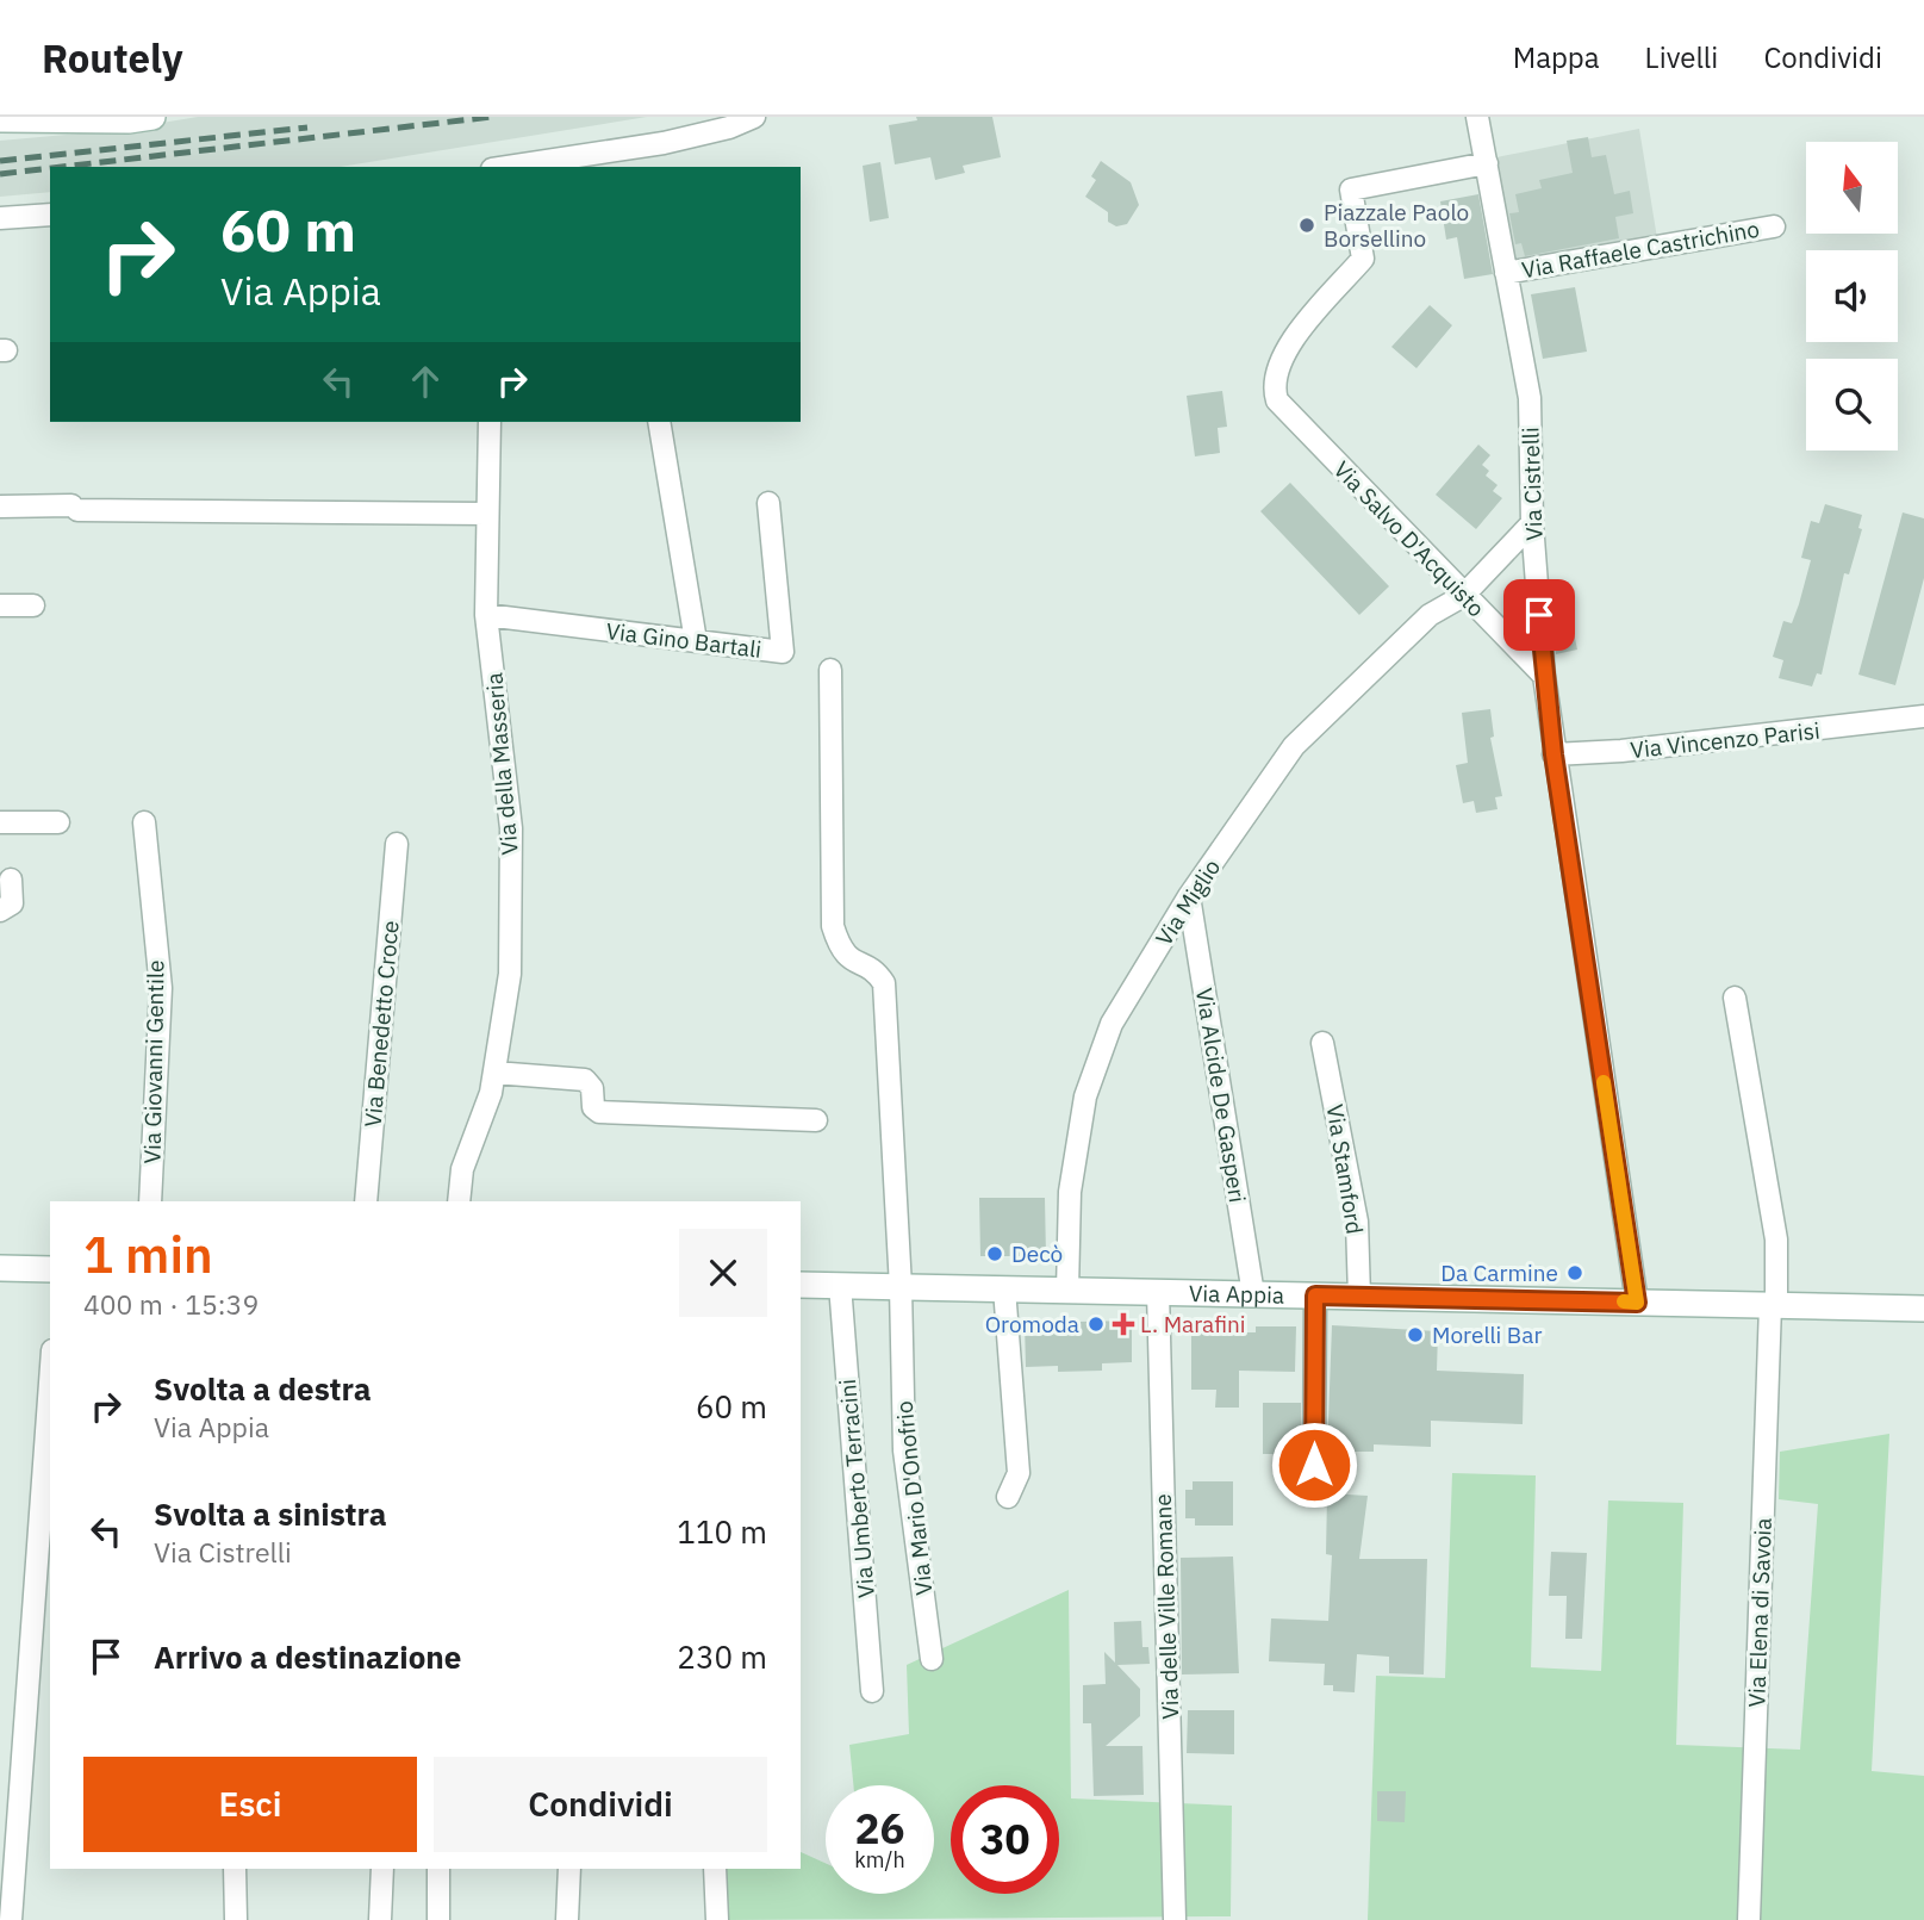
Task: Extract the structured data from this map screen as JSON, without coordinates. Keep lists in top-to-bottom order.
{
  "streets": {
    "main road": ["Via Appia"],
    "street": [
      "Via Raffaele Castrichino",
      "Via Cistrelli",
      "Via Salvo D'Acquisto",
      "Via Gino Bartali",
      "Via Vincenzo Parisi",
      "Via della Masseria",
      "Via Miglio",
      "Via Benedetto Croce",
      "Via Giovanni Gentile",
      "Via Alcide De Gasperi",
      "Via Stamford",
      "Via Umberto Terracini",
      "Via Mario D'Onofrio",
      "Via delle Ville Romane",
      "Via Elena di Savoia"
    ]
  },
  "crossings": [
    ["Via Raffaele Castrichino", "Via Cistrelli"],
    ["Via Cistrelli", "Via Salvo D'Acquisto"],
    ["Via Cistrelli", "Via Vincenzo Parisi"],
    ["Via Cistrelli", "Via Miglio"],
    ["Via Cistrelli", "Via Appia"],
    ["Via Salvo D'Acquisto", "Via Miglio"],
    ["Via Gino Bartali", "Via della Masseria"],
    ["Via Miglio", "Via Alcide De Gasperi"],
    ["Via Miglio", "Via Appia"],
    ["Via Alcide De Gasperi", "Via Appia"],
    ["Via Stamford", "Via Appia"],
    ["Via Appia", "Via Umberto Terracini"],
    ["Via Appia", "Via Mario D'Onofrio"],
    ["Via Appia", "Via delle Ville Romane"],
    ["Via Appia", "Via Elena di Savoia"]
  ],
  "places": {
    "other": [
      "Piazzale Paolo Borsellino",
      "Decò",
      "Da Carmine",
      "Oromoda",
      "Morelli Bar"
    ],
    "health": ["L. Marafini"]
  },
  "north": "top",
  "page": {
    "header": "Routely",
    "nav": ["Mappa", "Livelli", "Condividi"],
    "turn": ["60 m", "Via Appia"],
    "heading": ["1 min", "400 m · 15:39"],
    "list": [
      {
        "name": "Svolta a destra",
        "note": "Via Appia",
        "value": "60 m"
      },
      {
        "name": "Svolta a sinistra",
        "note": "Via Cistrelli",
        "value": "110 m"
      },
      {
        "name": "Arrivo a destinazione",
        "value": "230 m"
      }
    ],
    "buttons": ["Esci", "Condividi"],
    "speed": "26 km/h",
    "limit": "30"
  }
}
